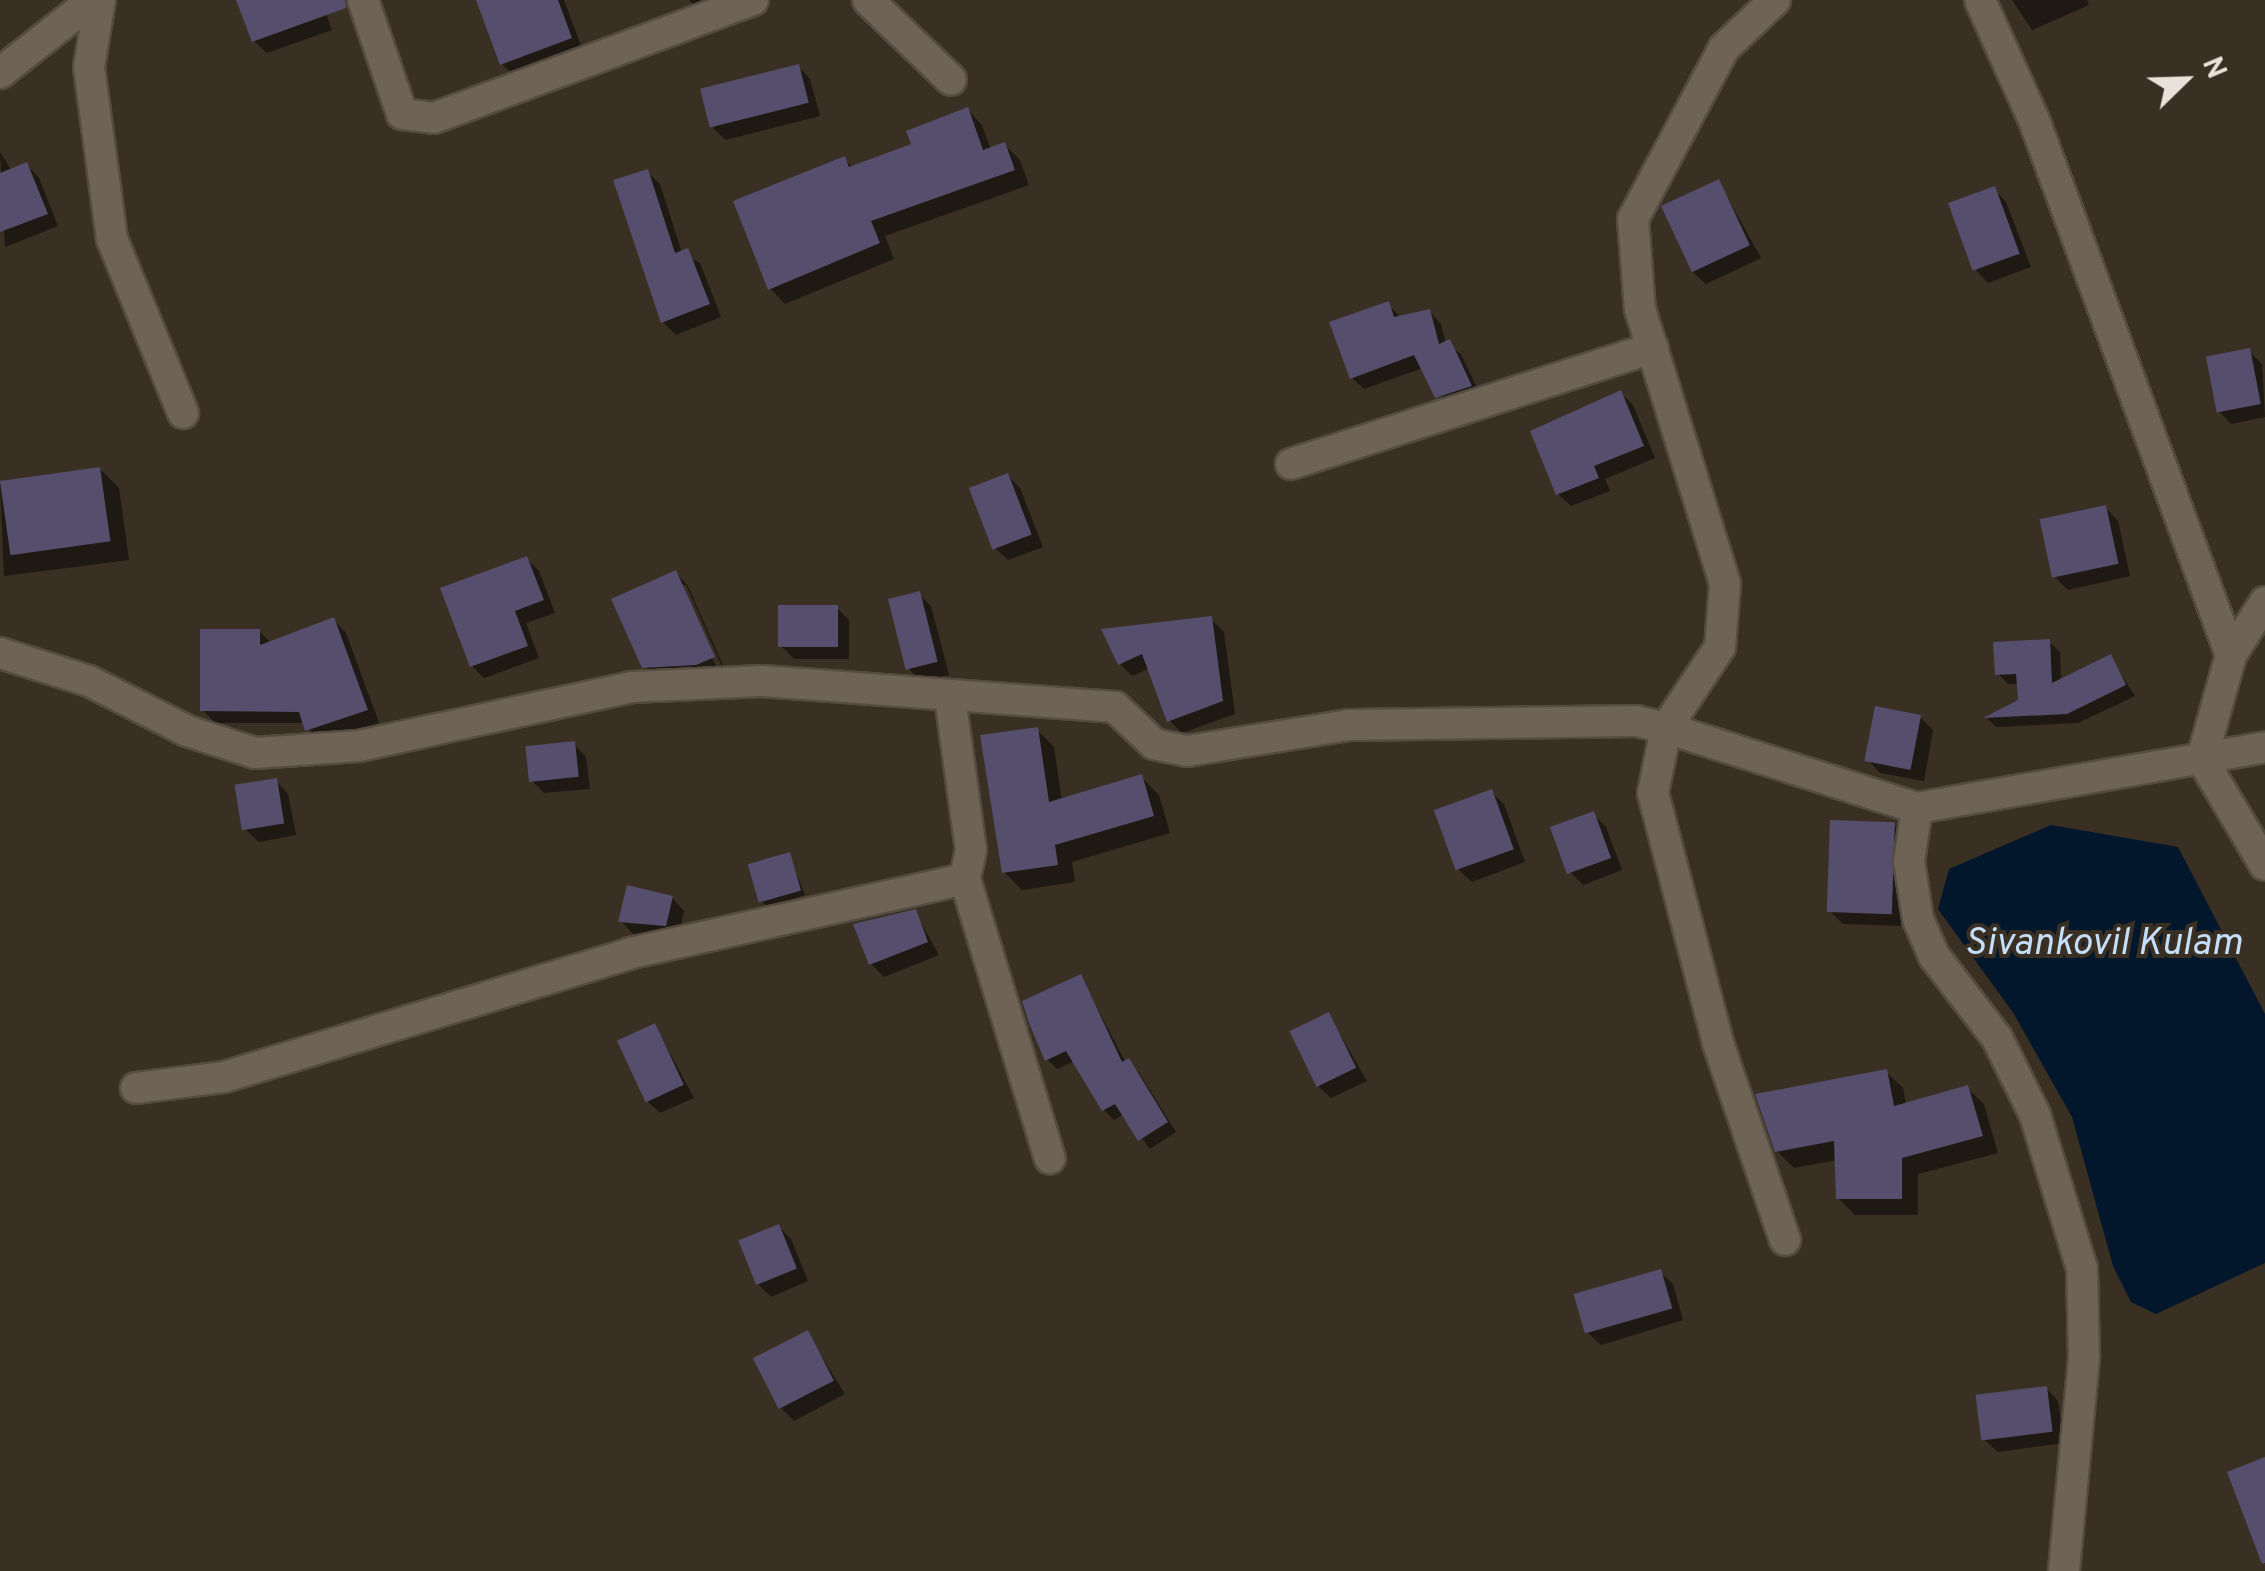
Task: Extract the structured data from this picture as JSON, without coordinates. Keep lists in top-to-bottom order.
{
  "water": ["Sivankovil Kulam"],
  "north": "top right"
}
